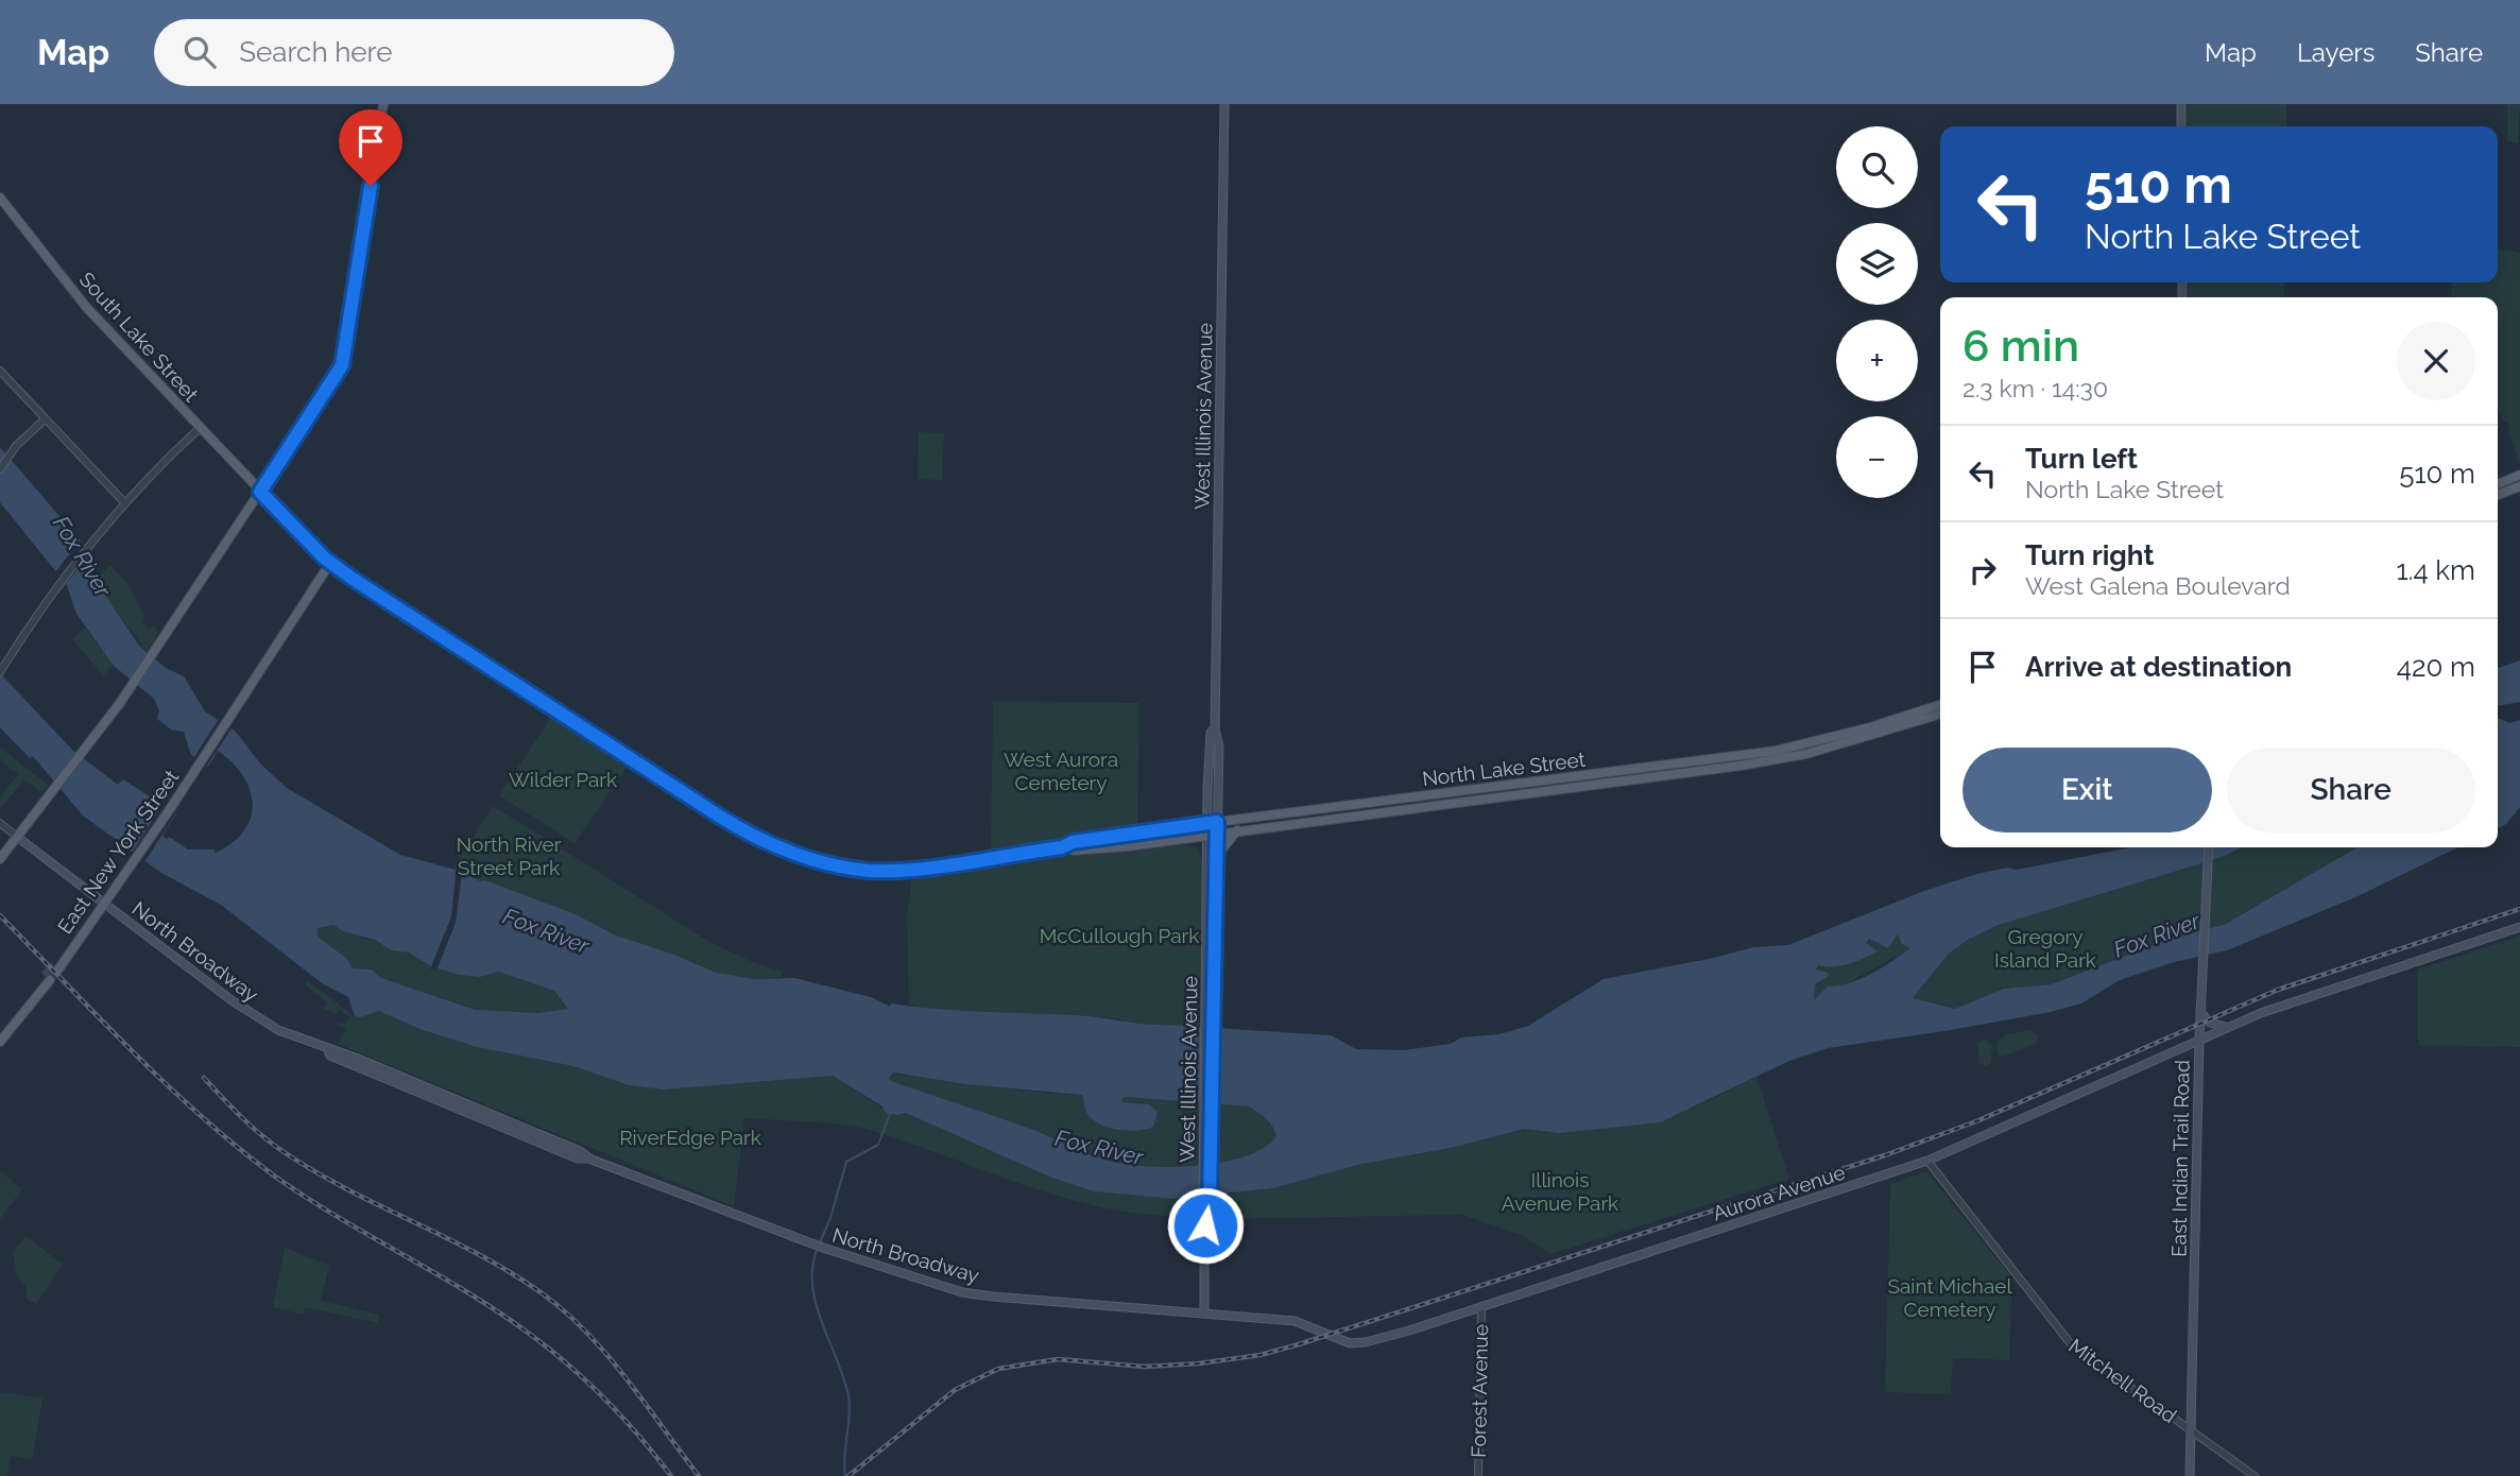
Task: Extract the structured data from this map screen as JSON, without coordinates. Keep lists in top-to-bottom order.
{
  "streets": {
    "main road": [
      "South Lake Street",
      "West Illinois Avenue",
      "North Lake Street",
      "East New York Street",
      "North Broadway",
      "East Indian Trail Road",
      "Aurora Avenue"
    ],
    "street": ["Mitchell Road", "Forest Avenue"]
  },
  "crossings": [
    ["South Lake Street", "North Lake Street"],
    ["West Illinois Avenue", "North Lake Street"],
    ["West Illinois Avenue", "North Broadway"],
    ["North Lake Street", "East New York Street"],
    ["East New York Street", "North Broadway"],
    ["North Broadway", "Aurora Avenue"],
    ["East Indian Trail Road", "Aurora Avenue"],
    ["East Indian Trail Road", "Mitchell Road"],
    ["Aurora Avenue", "Mitchell Road"],
    ["Aurora Avenue", "Forest Avenue"]
  ],
  "water": ["Fox River"],
  "parks": [
    "West Aurora Cemetery",
    "Wilder Park",
    "North River Street Park",
    "McCullough Park",
    "Gregory Island Park",
    "RiverEdge Park",
    "Illinois Avenue Park",
    "Saint Michael Cemetery"
  ],
  "page": {
    "header": "Map",
    "search": "Search here",
    "nav": ["Map", "Layers", "Share"],
    "map_buttons": ["+", "−"],
    "turn": ["510 m", "North Lake Street"],
    "heading": ["6 min", "2.3 km · 14:30"],
    "list": [
      {
        "name": "Turn left",
        "note": "North Lake Street",
        "value": "510 m"
      },
      {
        "name": "Turn right",
        "note": "West Galena Boulevard",
        "value": "1.4 km"
      },
      {
        "name": "Arrive at destination",
        "value": "420 m"
      }
    ],
    "buttons": ["Exit", "Share"]
  }
}
